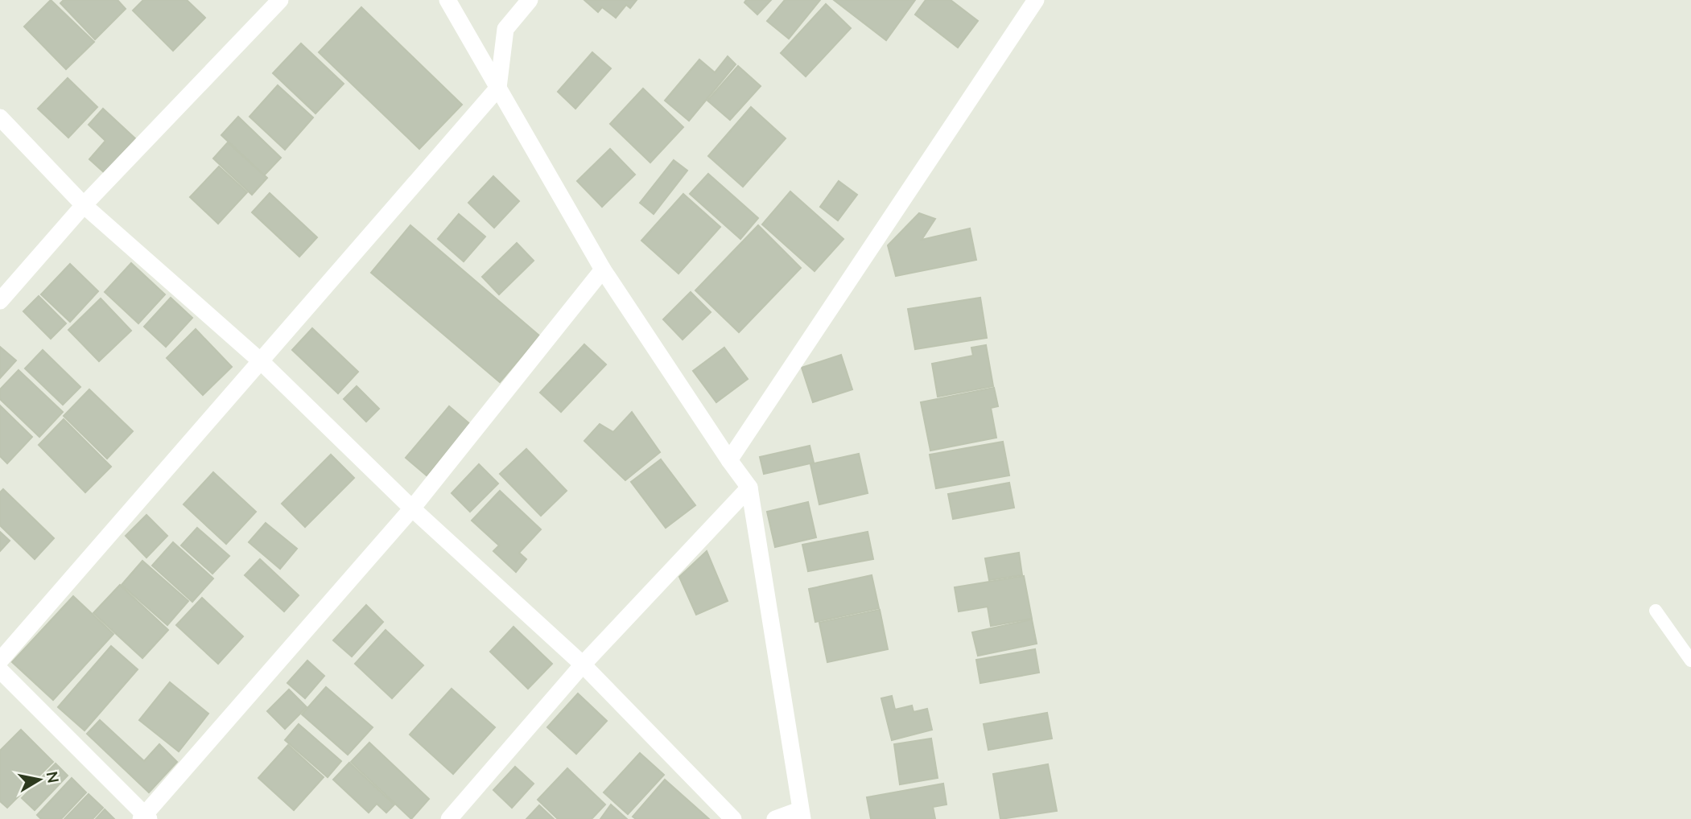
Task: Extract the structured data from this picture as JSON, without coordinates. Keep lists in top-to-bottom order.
{
  "north": "right"
}
